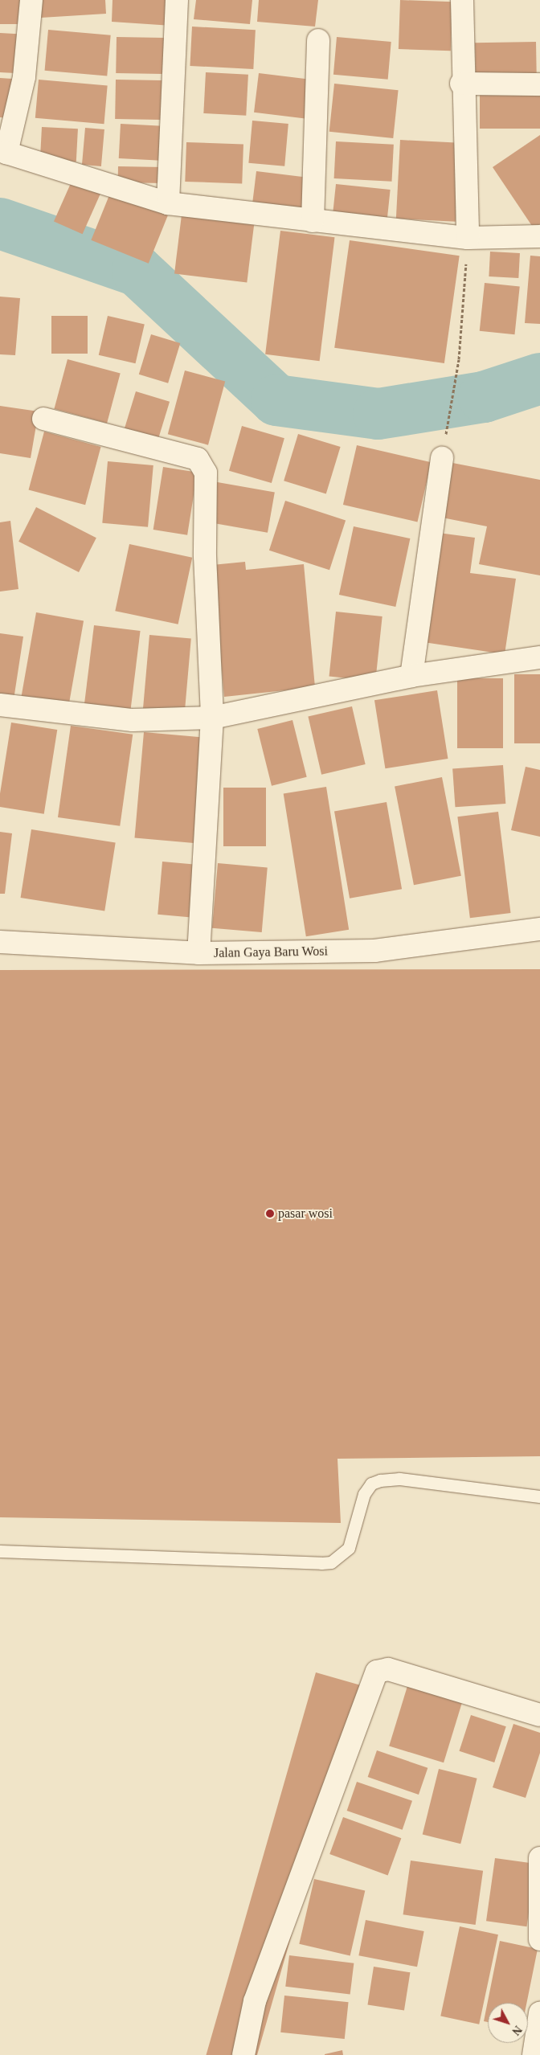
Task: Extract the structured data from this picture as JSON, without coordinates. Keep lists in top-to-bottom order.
{
  "streets": {
    "street": ["Jalan Gaya Baru Wosi"]
  },
  "places": ["pasar wosi"],
  "north": "bottom right"
}
